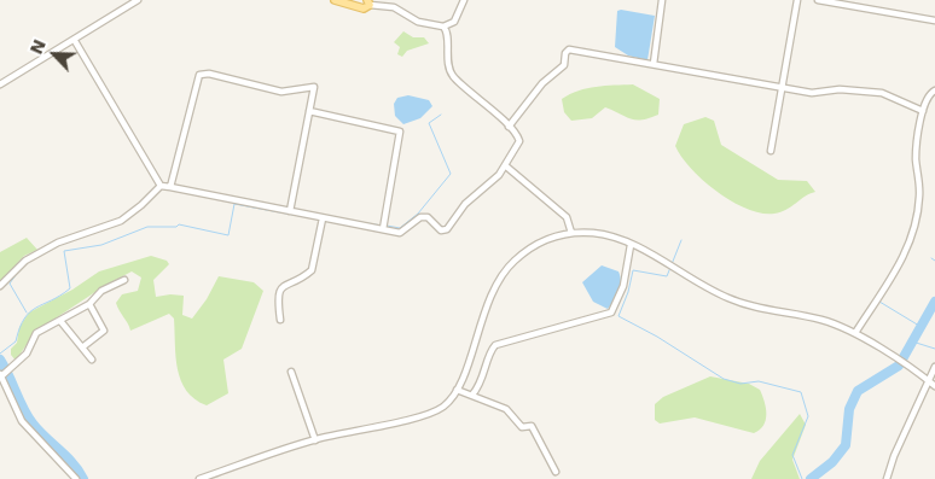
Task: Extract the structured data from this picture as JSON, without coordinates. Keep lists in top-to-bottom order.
{
  "north": "top left"
}
